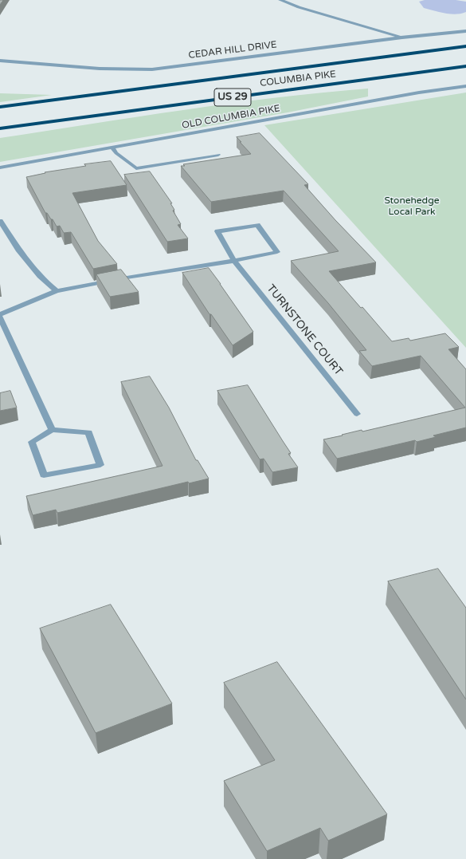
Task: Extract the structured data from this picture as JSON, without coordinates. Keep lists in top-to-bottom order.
{
  "streets": {
    "highway": ["COLUMBIA PIKE", "US 29"],
    "street": ["CEDAR HILL DRIVE", "OLD COLUMBIA PIKE", "TURNSTONE COURT"]
  },
  "parks": ["Stonehedge Local Park"]
}
